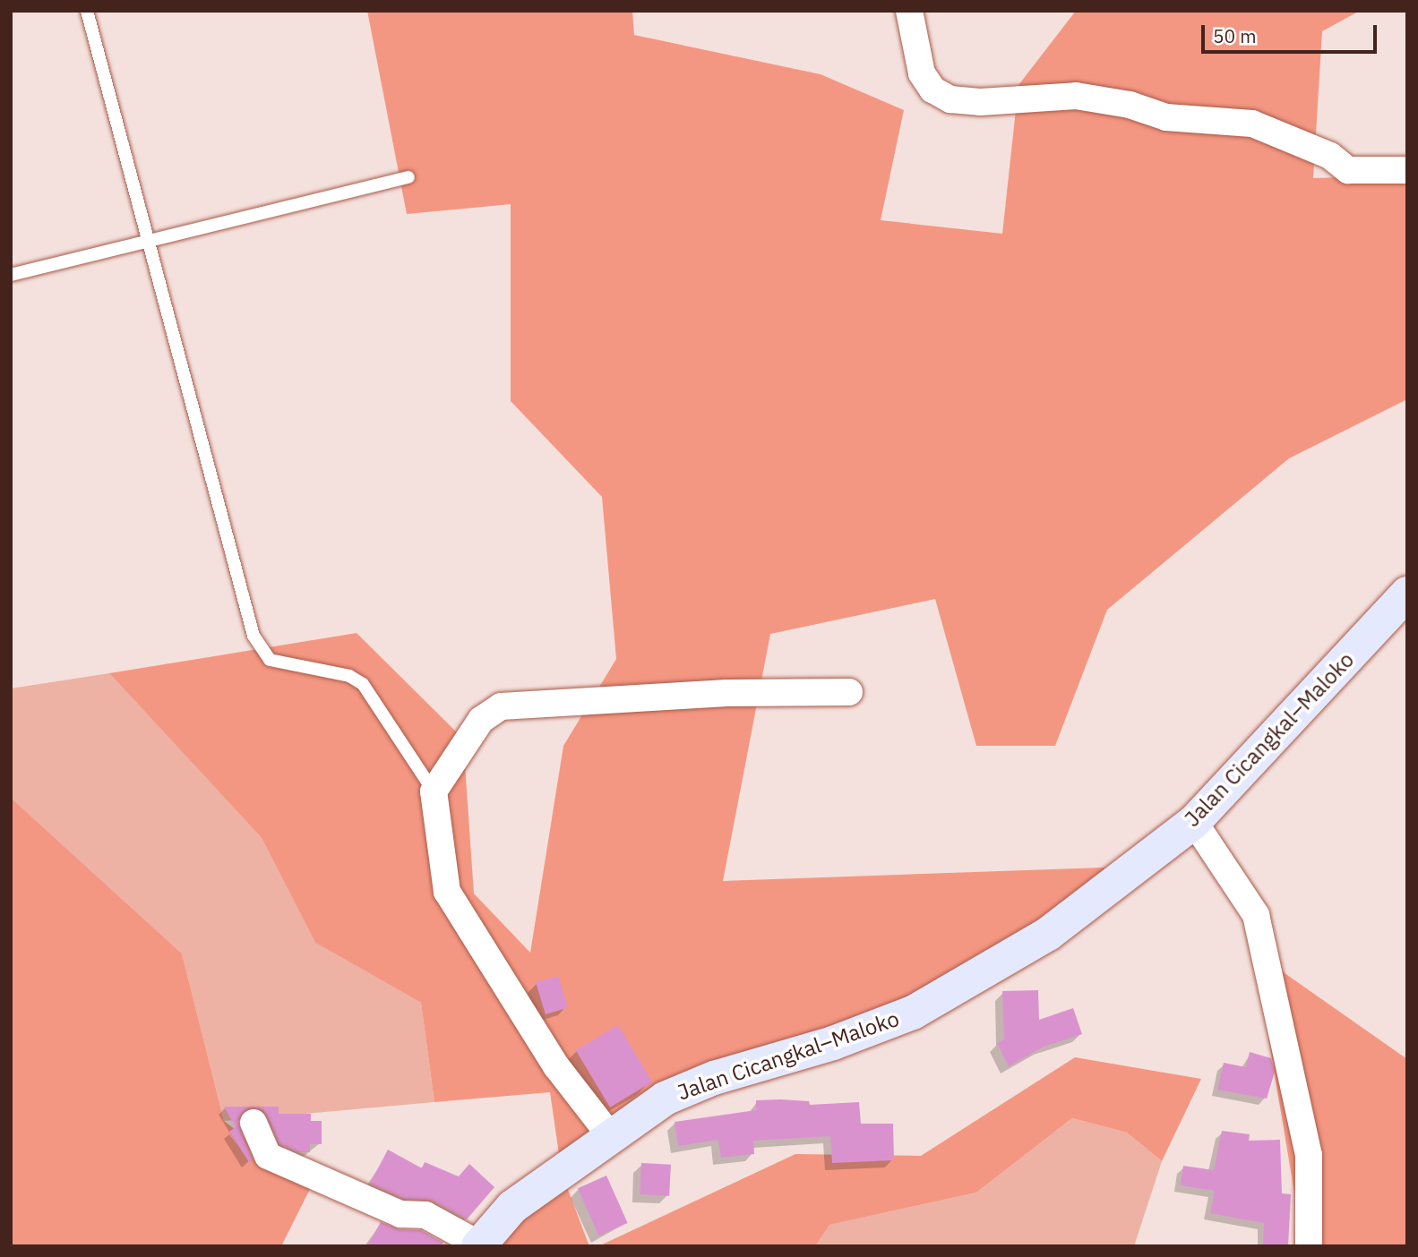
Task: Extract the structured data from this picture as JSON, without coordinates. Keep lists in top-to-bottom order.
{
  "streets": {
    "street": ["Jalan Cicangkal–Maloko"]
  },
  "scale_bar": "50 m"
}
